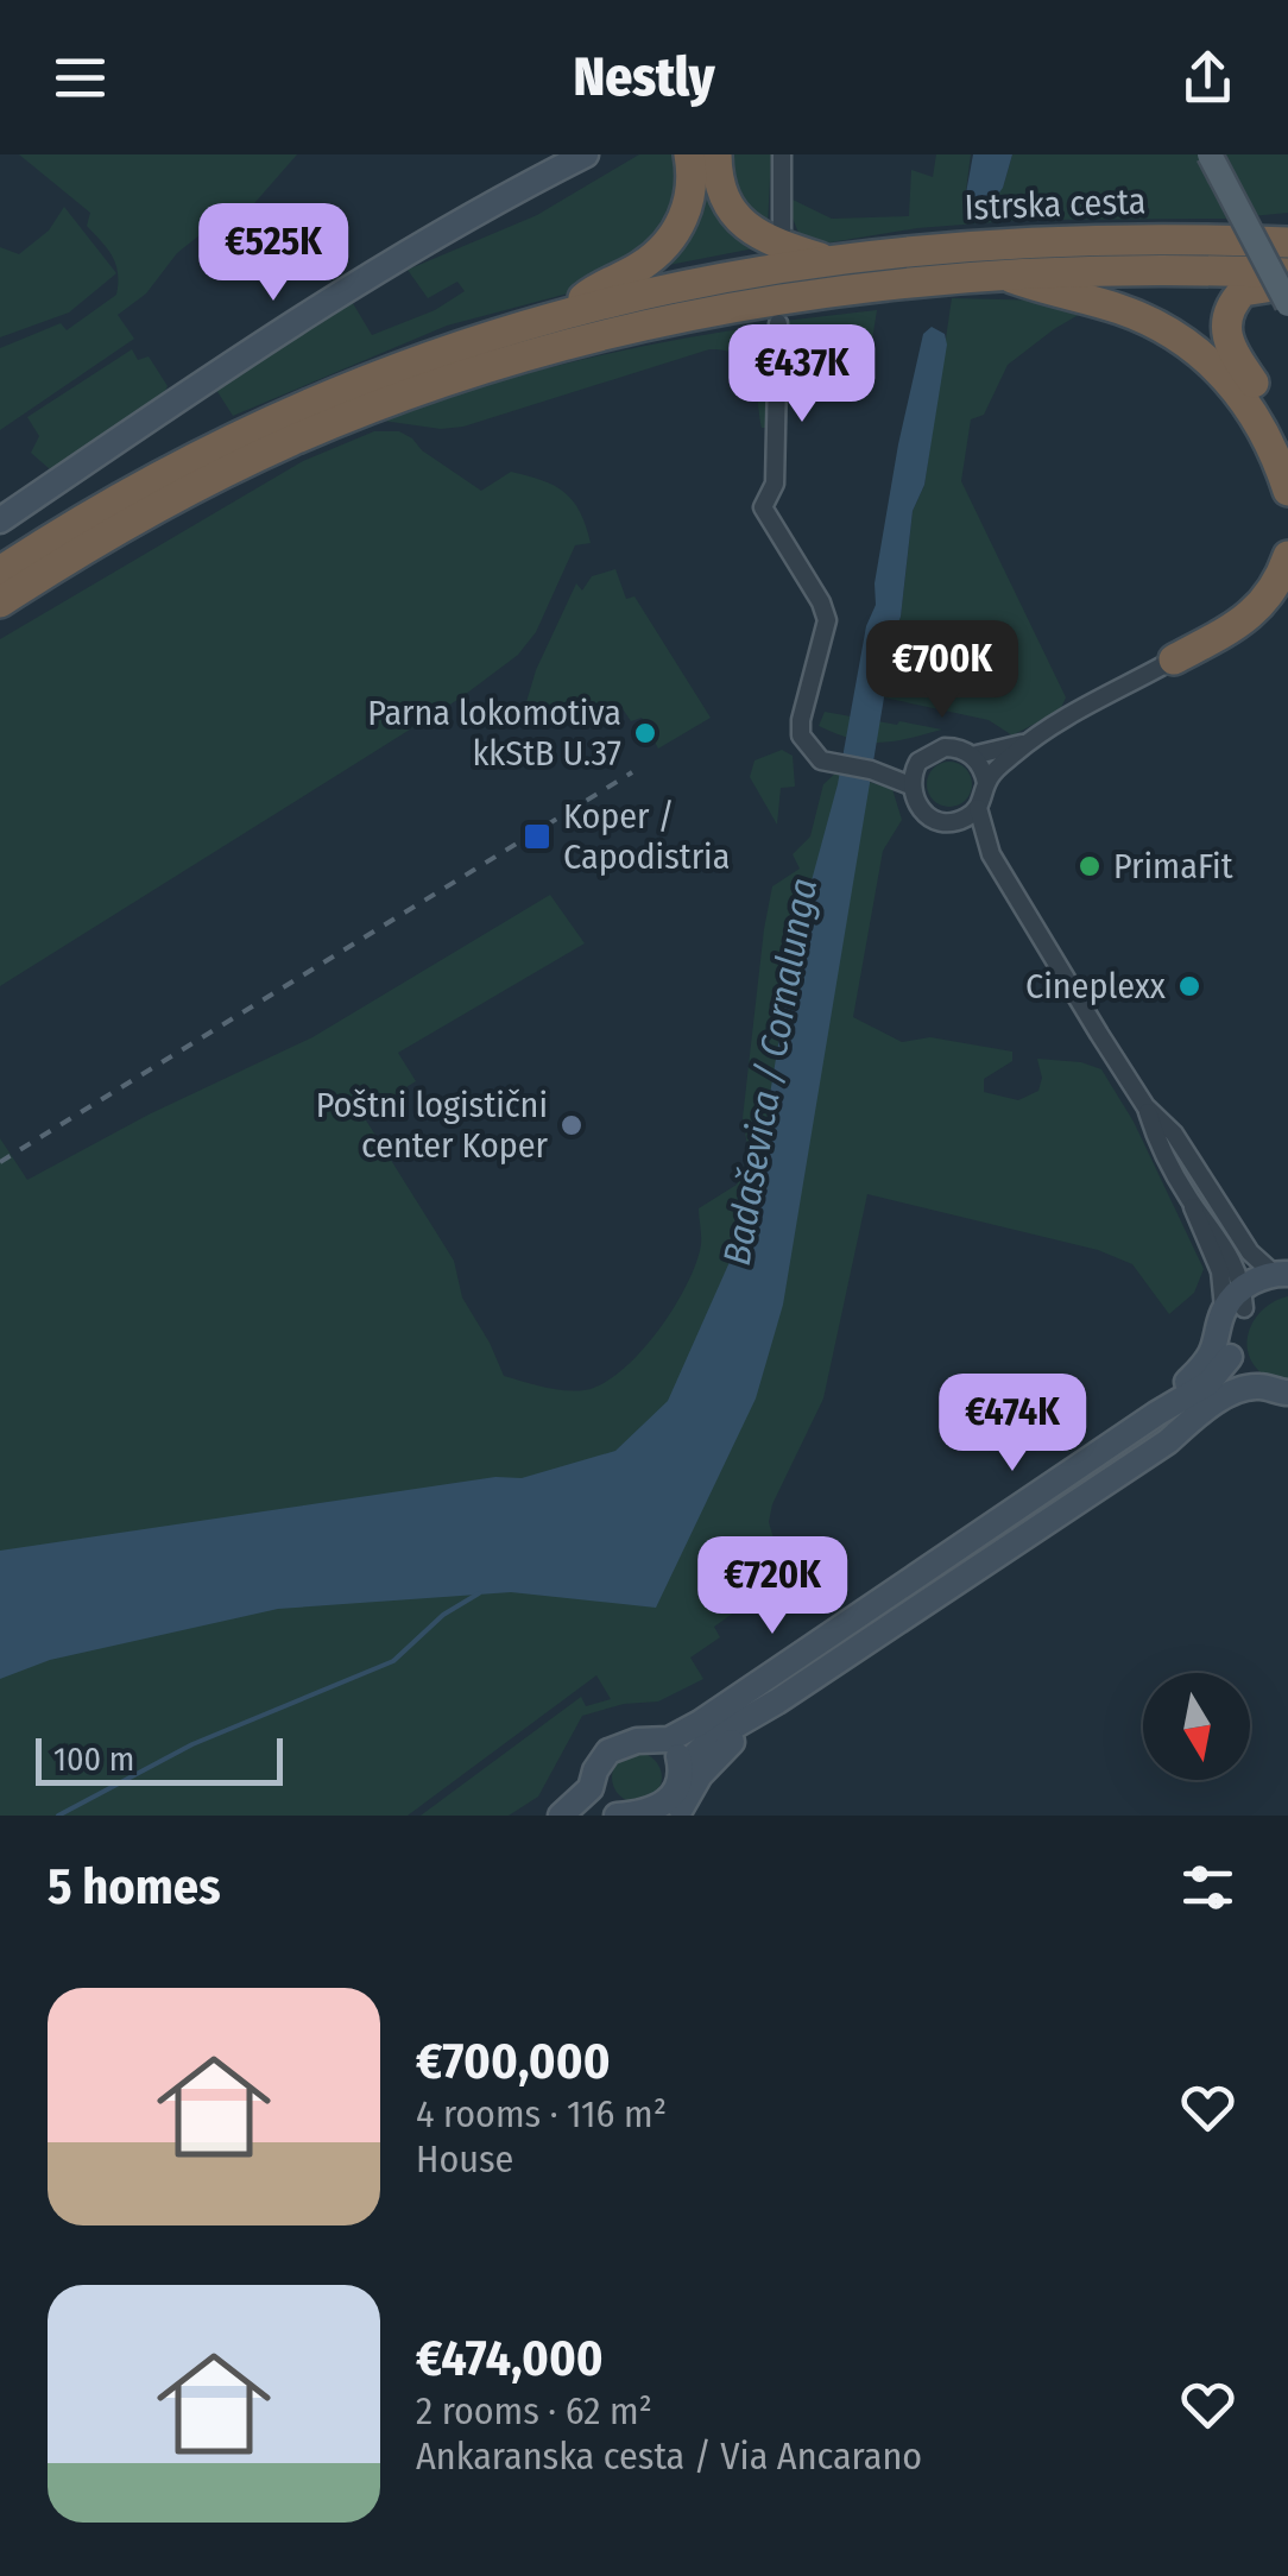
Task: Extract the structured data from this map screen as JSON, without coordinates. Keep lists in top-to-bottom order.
{
  "streets": {
    "highway": ["Istrska cesta"]
  },
  "water": ["Badaševica / Cornalunga"],
  "places": {
    "other": [
      "Parna lokomotiva kkStB U.37",
      "PrimaFit",
      "Cineplexx",
      "Poštni logistični center Koper"
    ],
    "transit": ["Koper / Capodistria"]
  },
  "scale_bar": "100 m",
  "north": "bottom",
  "page": {
    "header": "Nestly",
    "price": [
      "€525K",
      "€437K",
      "€700K",
      "€474K",
      "€720K"
    ],
    "scale": "100 m",
    "heading": "5 homes",
    "list": [
      {
        "name": "€700,000",
        "note": "4 rooms · 116 m² · House"
      },
      {
        "name": "€474,000",
        "note": "2 rooms · 62 m² · Ankaranska cesta / Via Ancarano"
      }
    ]
  }
}
